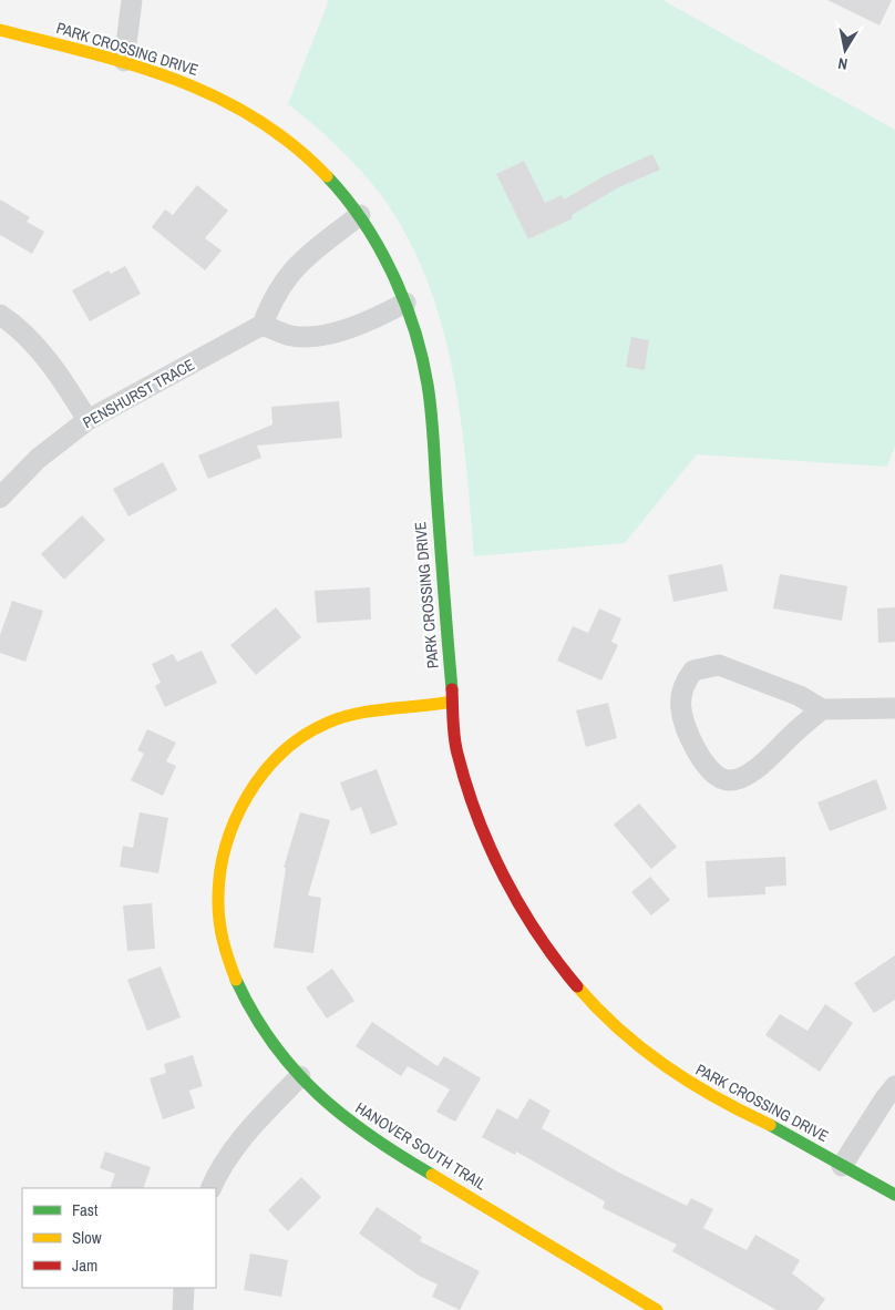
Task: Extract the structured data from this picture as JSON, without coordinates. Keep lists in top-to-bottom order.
{
  "streets": {
    "street": ["PARK CROSSING DRIVE", "PENSHURST TRACE", "HANOVER SOUTH TRAIL"]
  },
  "crossings": [
    ["PARK CROSSING DRIVE", "HANOVER SOUTH TRAIL"]
  ],
  "legend": ["Fast", "Slow", "Jam"],
  "north": "bottom"
}
